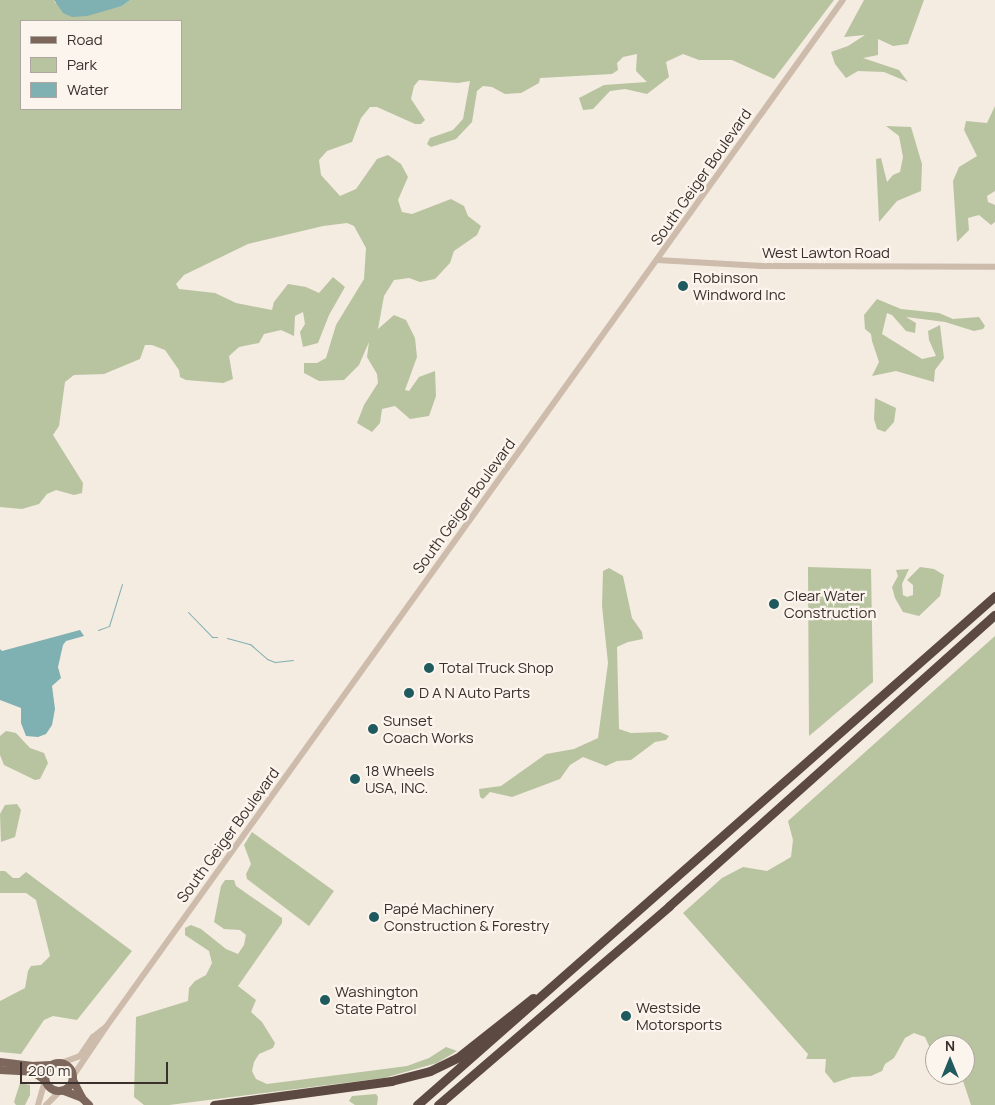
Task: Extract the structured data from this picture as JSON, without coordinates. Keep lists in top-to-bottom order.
{
  "streets": {
    "street": ["South Geiger Boulevard", "West Lawton Road"]
  },
  "crossings": [
    ["South Geiger Boulevard", "West Lawton Road"]
  ],
  "places": [
    "Robinson Windword Inc",
    "Clear Water Construction",
    "Total Truck Shop",
    "D A N Auto Parts",
    "Sunset Coach Works",
    "18 Wheels USA, INC.",
    "Papé Machinery Construction & Forestry",
    "Washington State Patrol",
    "Westside Motorsports"
  ],
  "legend": ["Road", "Park", "Water"],
  "scale_bar": "200 m",
  "north": "top"
}
